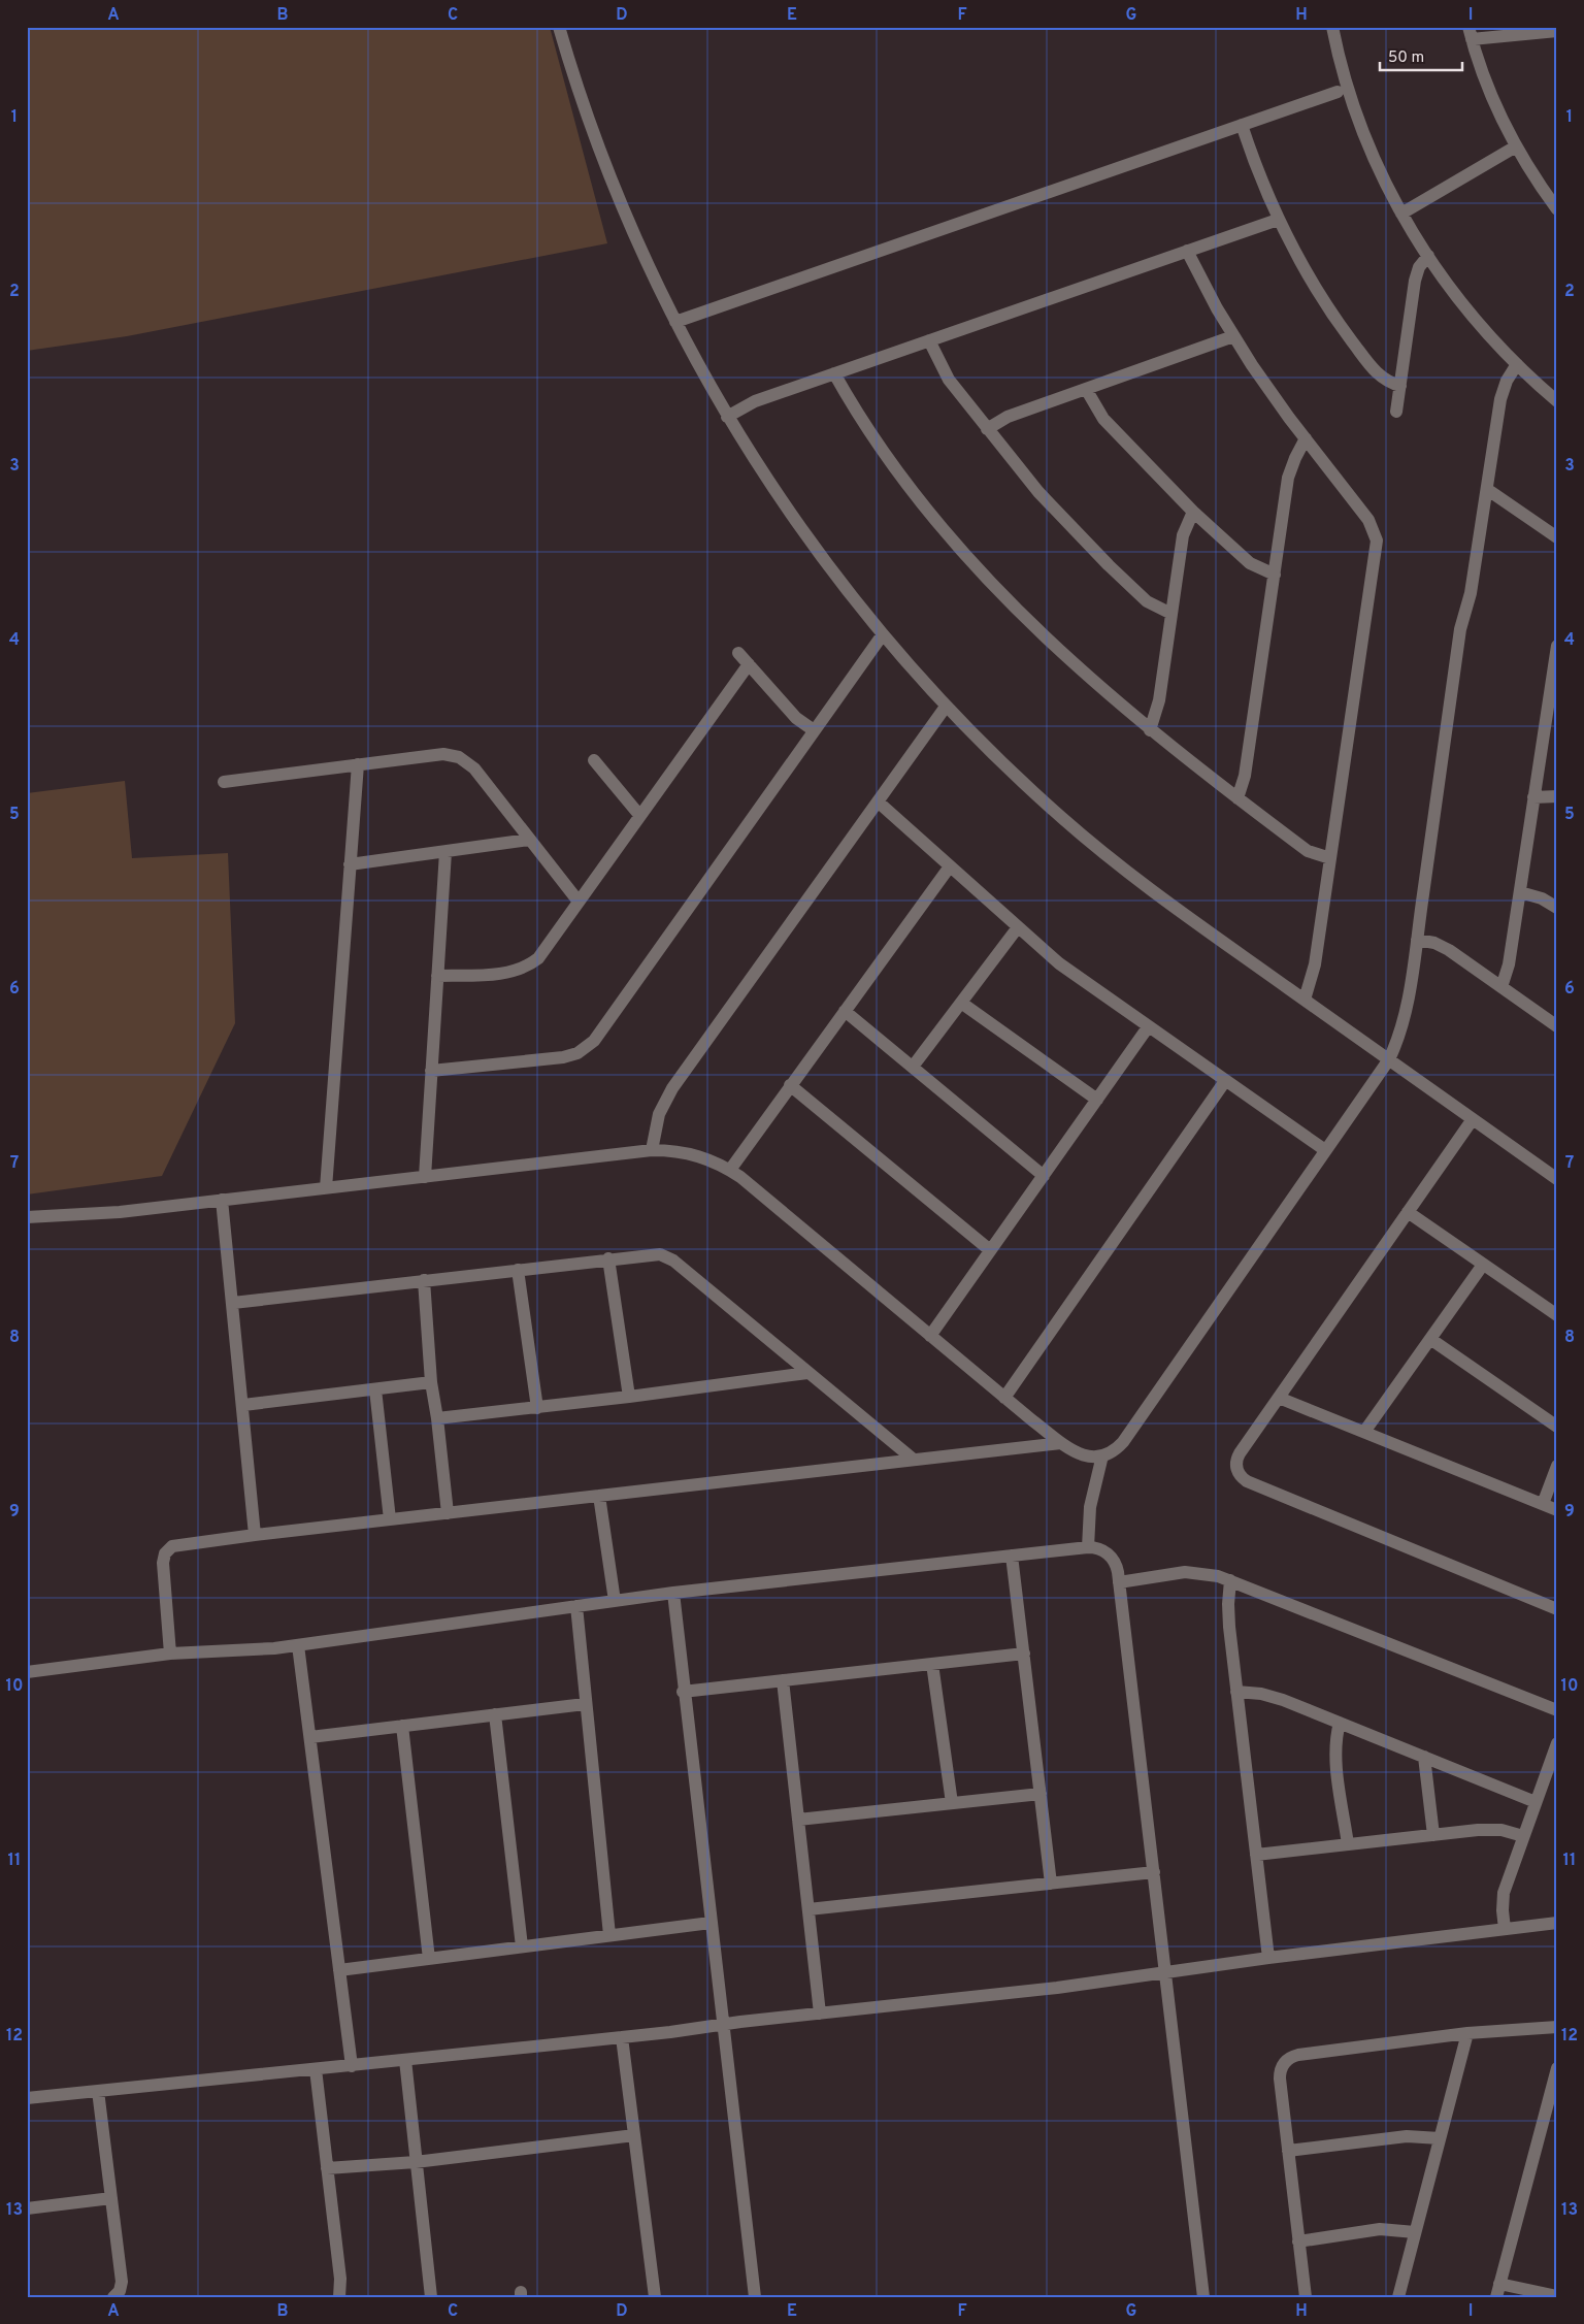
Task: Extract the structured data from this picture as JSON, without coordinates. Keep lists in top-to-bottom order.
{
  "scale_bar": "50 m",
  "grid": {
    "columns": [
      "A",
      "B",
      "C",
      "D",
      "E",
      "F",
      "G",
      "H",
      "I"
    ],
    "rows": [
      "1",
      "2",
      "3",
      "4",
      "5",
      "6",
      "7",
      "8",
      "9",
      "10",
      "11",
      "12",
      "13"
    ]
  }
}
